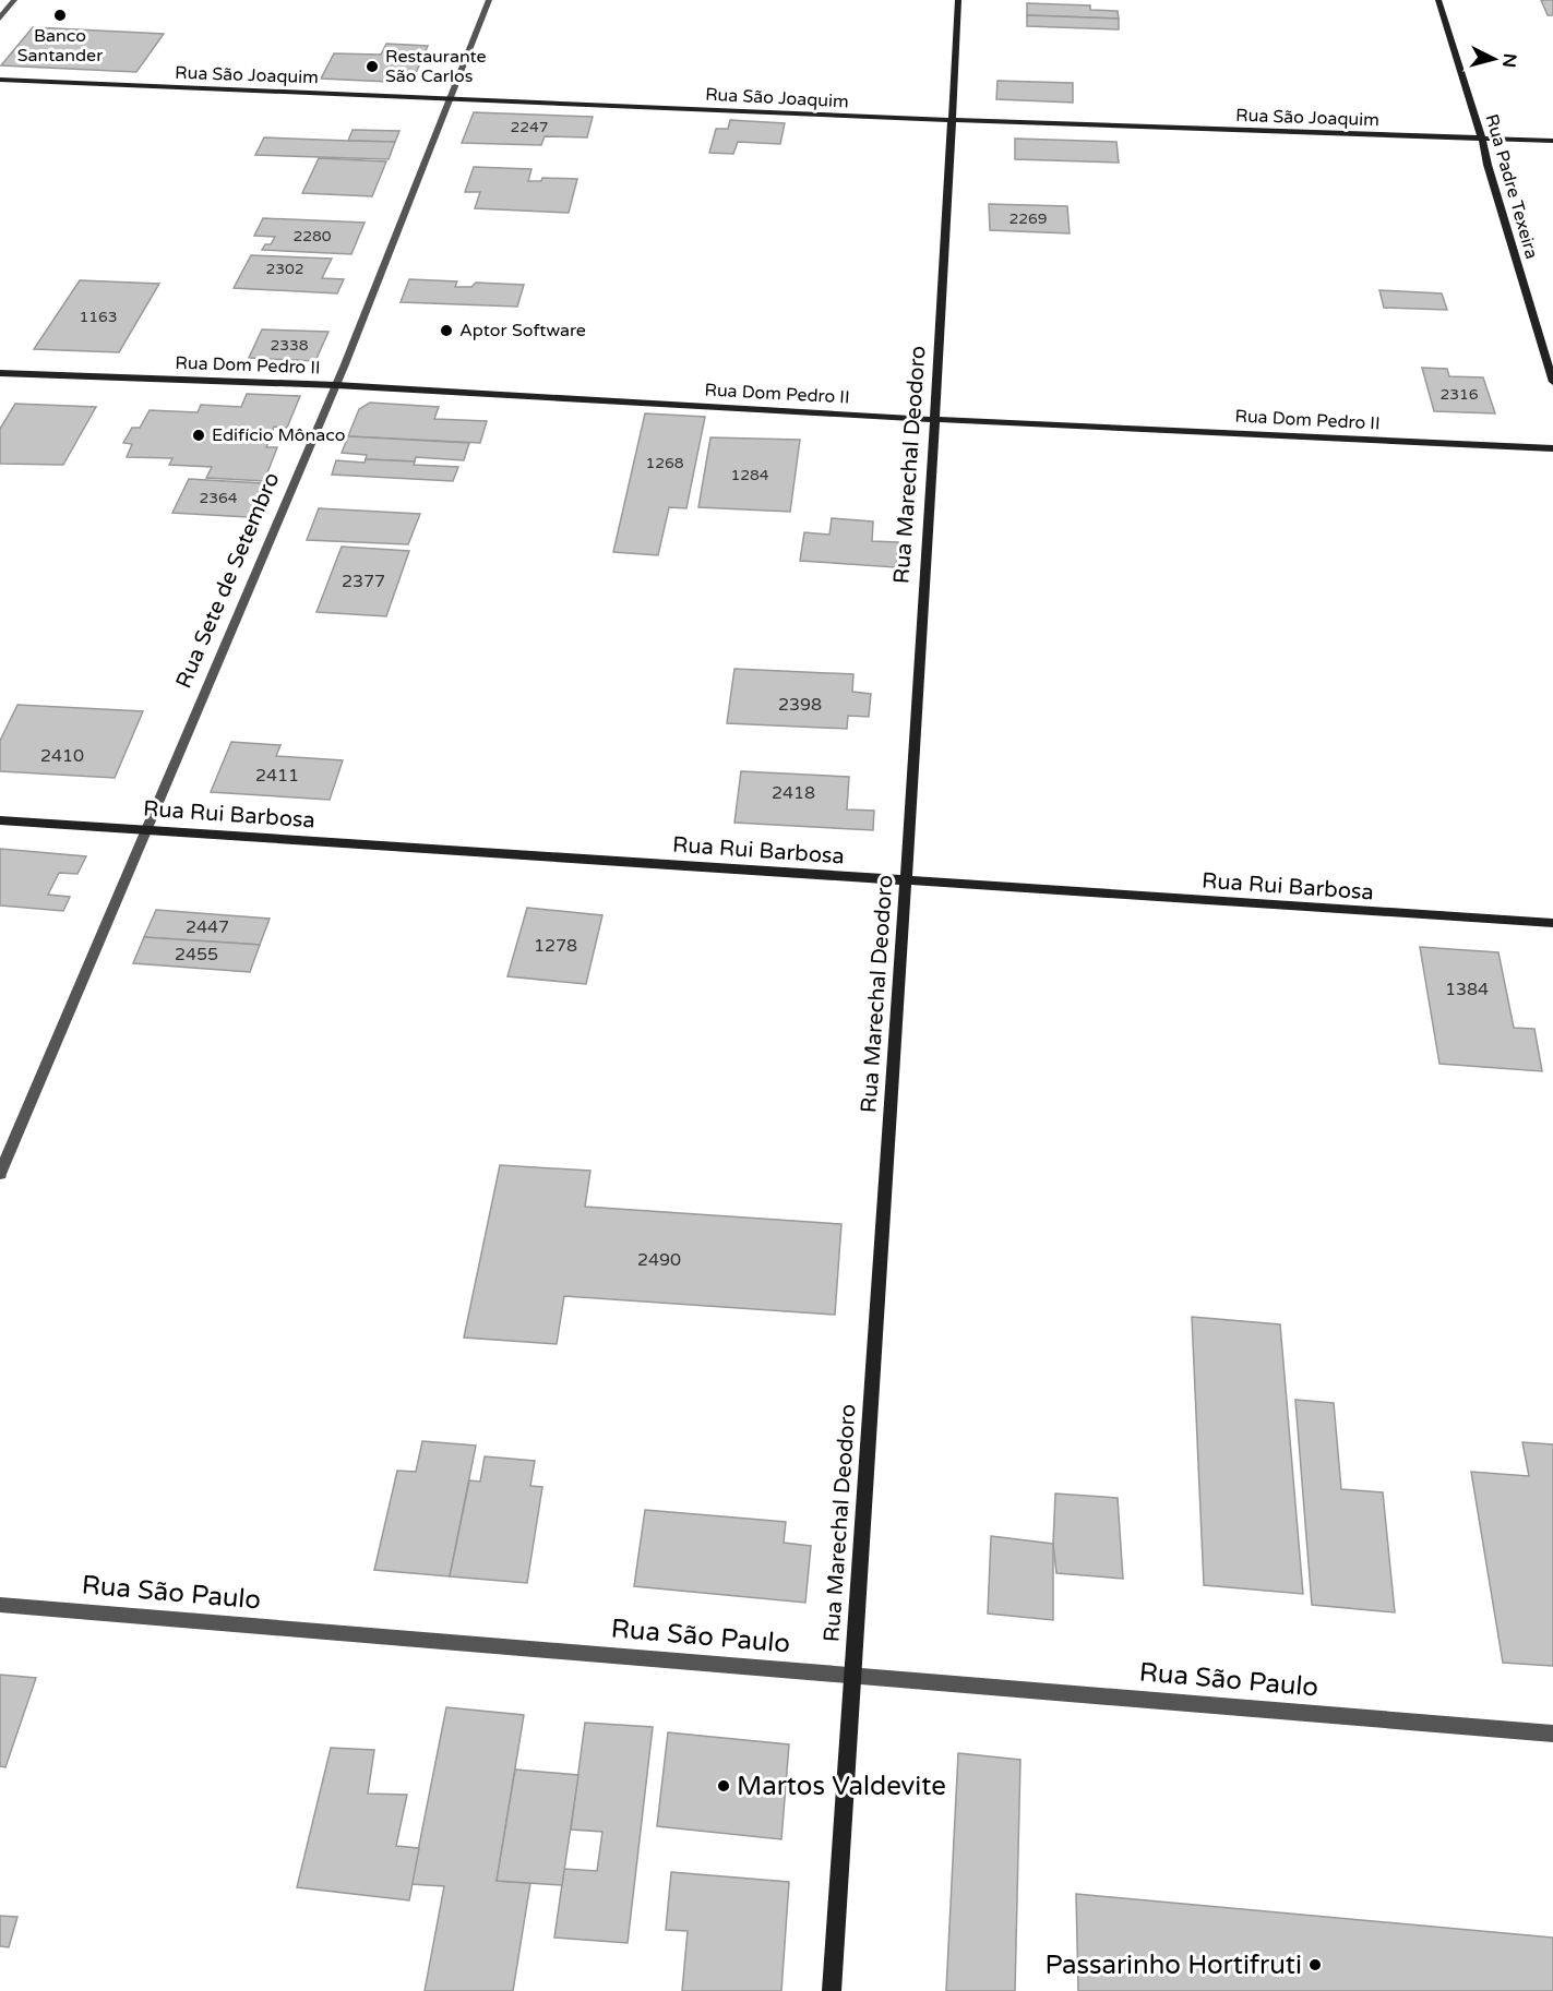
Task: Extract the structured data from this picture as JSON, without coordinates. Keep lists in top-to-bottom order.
{
  "streets": {
    "main road": [
      "Rua São Joaquim",
      "Rua Padre Texeira",
      "Rua Dom Pedro II",
      "Rua Marechal Deodoro",
      "Rua Rui Barbosa"
    ],
    "street": ["Rua Sete de Setembro", "Rua São Paulo"]
  },
  "crossings": [
    ["Rua São Joaquim", "Rua Padre Texeira"],
    ["Rua São Joaquim", "Rua Marechal Deodoro"],
    ["Rua São Joaquim", "Rua Sete de Setembro"],
    ["Rua Dom Pedro II", "Rua Marechal Deodoro"],
    ["Rua Dom Pedro II", "Rua Sete de Setembro"],
    ["Rua Marechal Deodoro", "Rua Rui Barbosa"],
    ["Rua Marechal Deodoro", "Rua São Paulo"],
    ["Rua Sete de Setembro", "Rua Rui Barbosa"]
  ],
  "places": [
    "Banco Santander",
    "Restaurante São Carlos",
    "Aptor Software",
    "Edifício Mônaco",
    "Martos Valdevite",
    "Passarinho Hortifruti"
  ],
  "house_numbers": [
    "2247",
    "2269",
    "2280",
    "2302",
    "1163",
    "2338",
    "2316",
    "1268",
    "1284",
    "2364",
    "2377",
    "2398",
    "2410",
    "2411",
    "2418",
    "2447",
    "1278",
    "2455",
    "1384",
    "2490"
  ],
  "north": "right"
}
